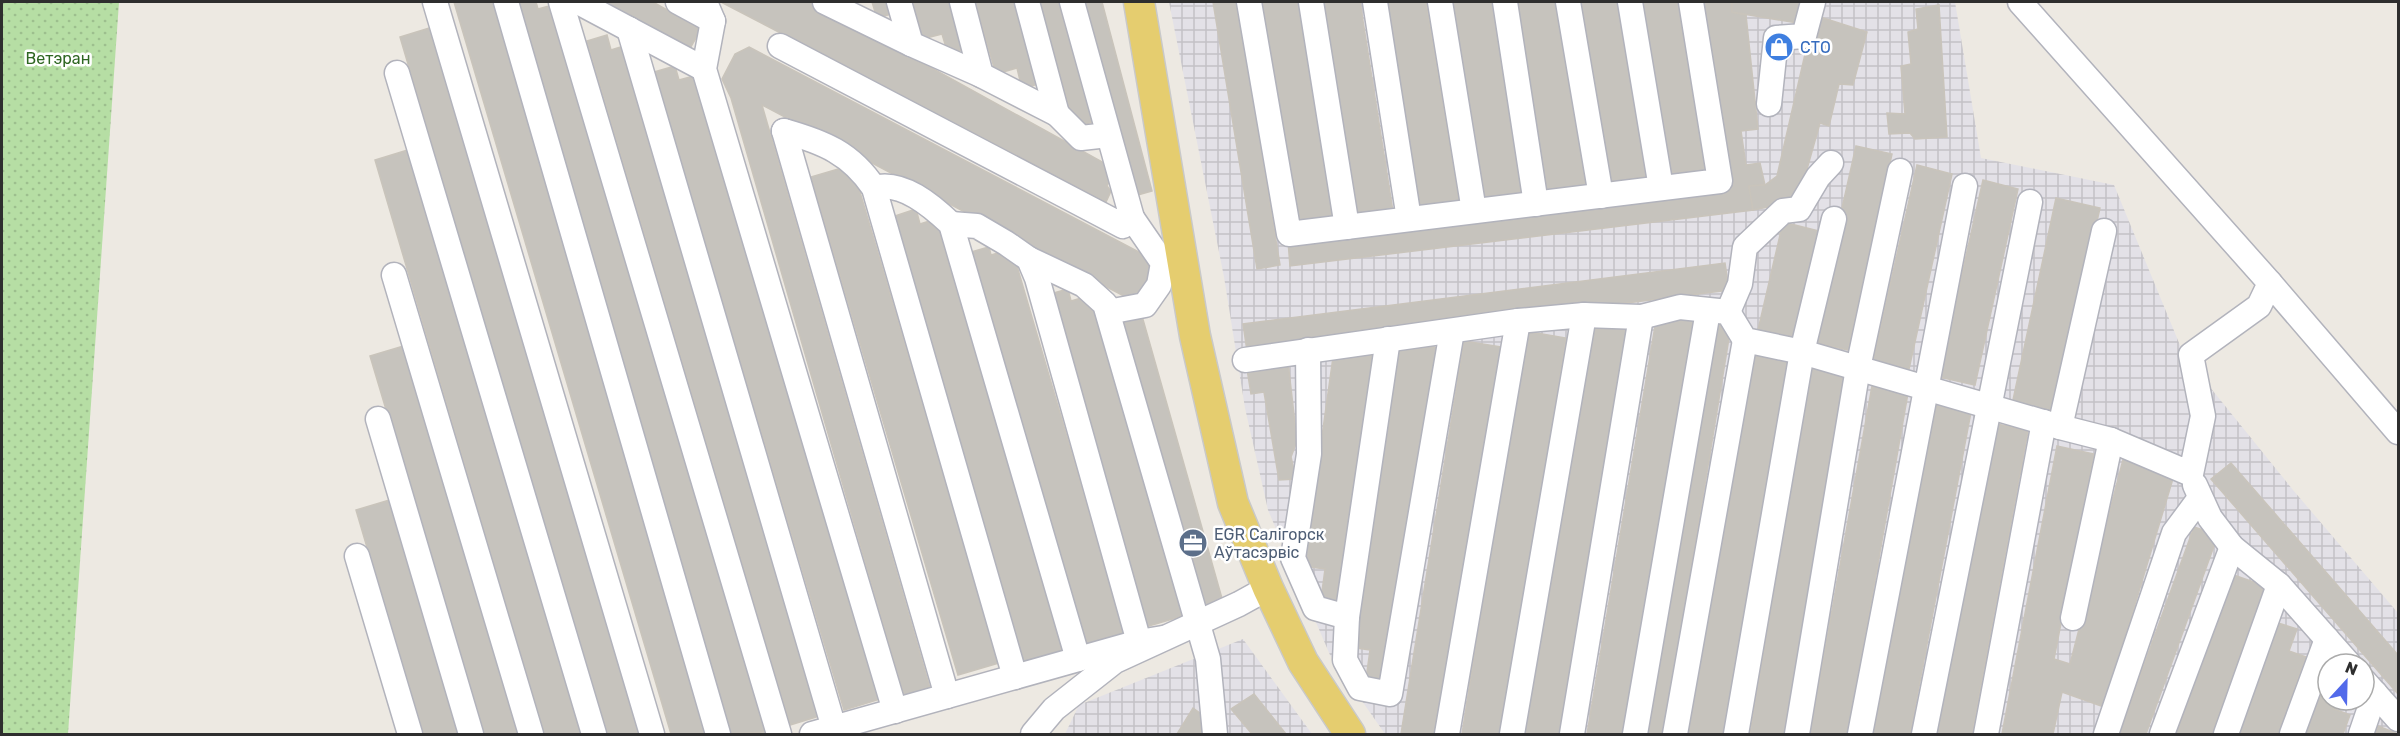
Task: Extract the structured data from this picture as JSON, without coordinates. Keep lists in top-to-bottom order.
{
  "parks": ["Ветэран"],
  "places": {
    "shop": ["СТО"],
    "office": ["EGR Салігорск Аўтасэрвіс"]
  },
  "north": "top"
}
